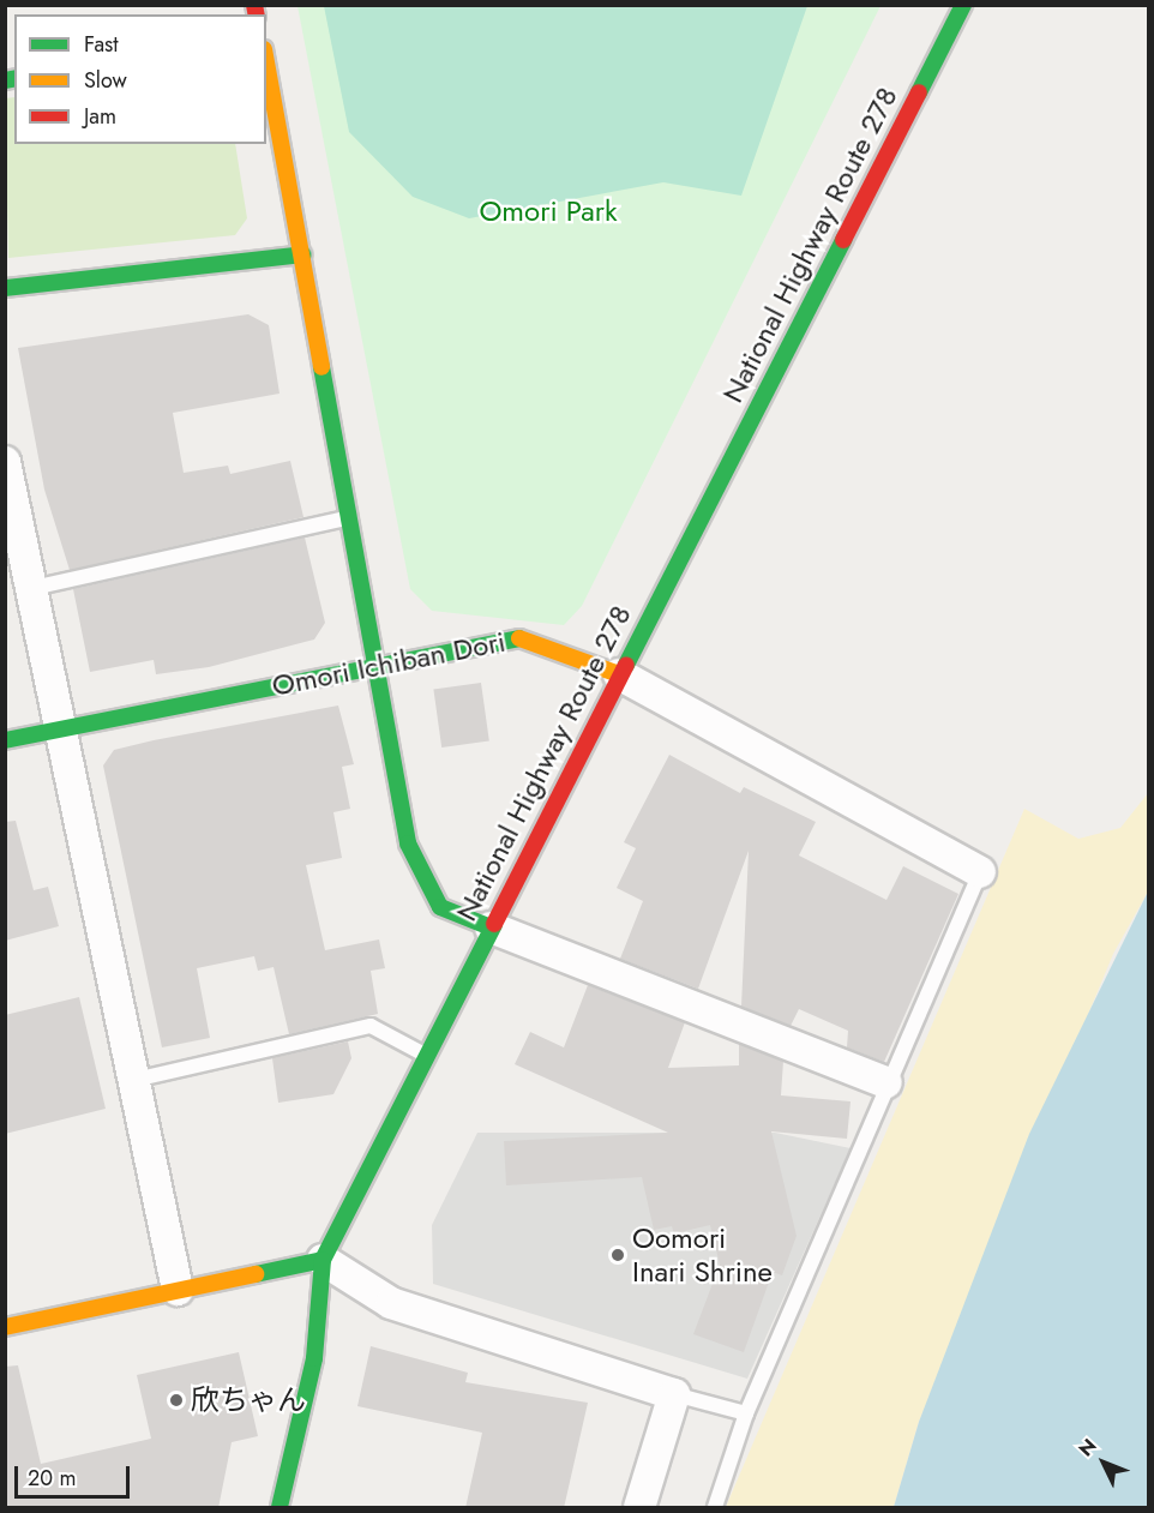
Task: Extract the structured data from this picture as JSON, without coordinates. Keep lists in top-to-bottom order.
{
  "streets": {
    "main road": ["National Highway Route 278", "Omori Ichiban Dori"]
  },
  "crossings": [
    ["National Highway Route 278", "Omori Ichiban Dori"]
  ],
  "parks": ["Omori Park"],
  "places": ["Oomori Inari Shrine", "欣ちゃん"],
  "legend": ["Fast", "Slow", "Jam"],
  "scale_bar": "20 m",
  "north": "top left"
}
